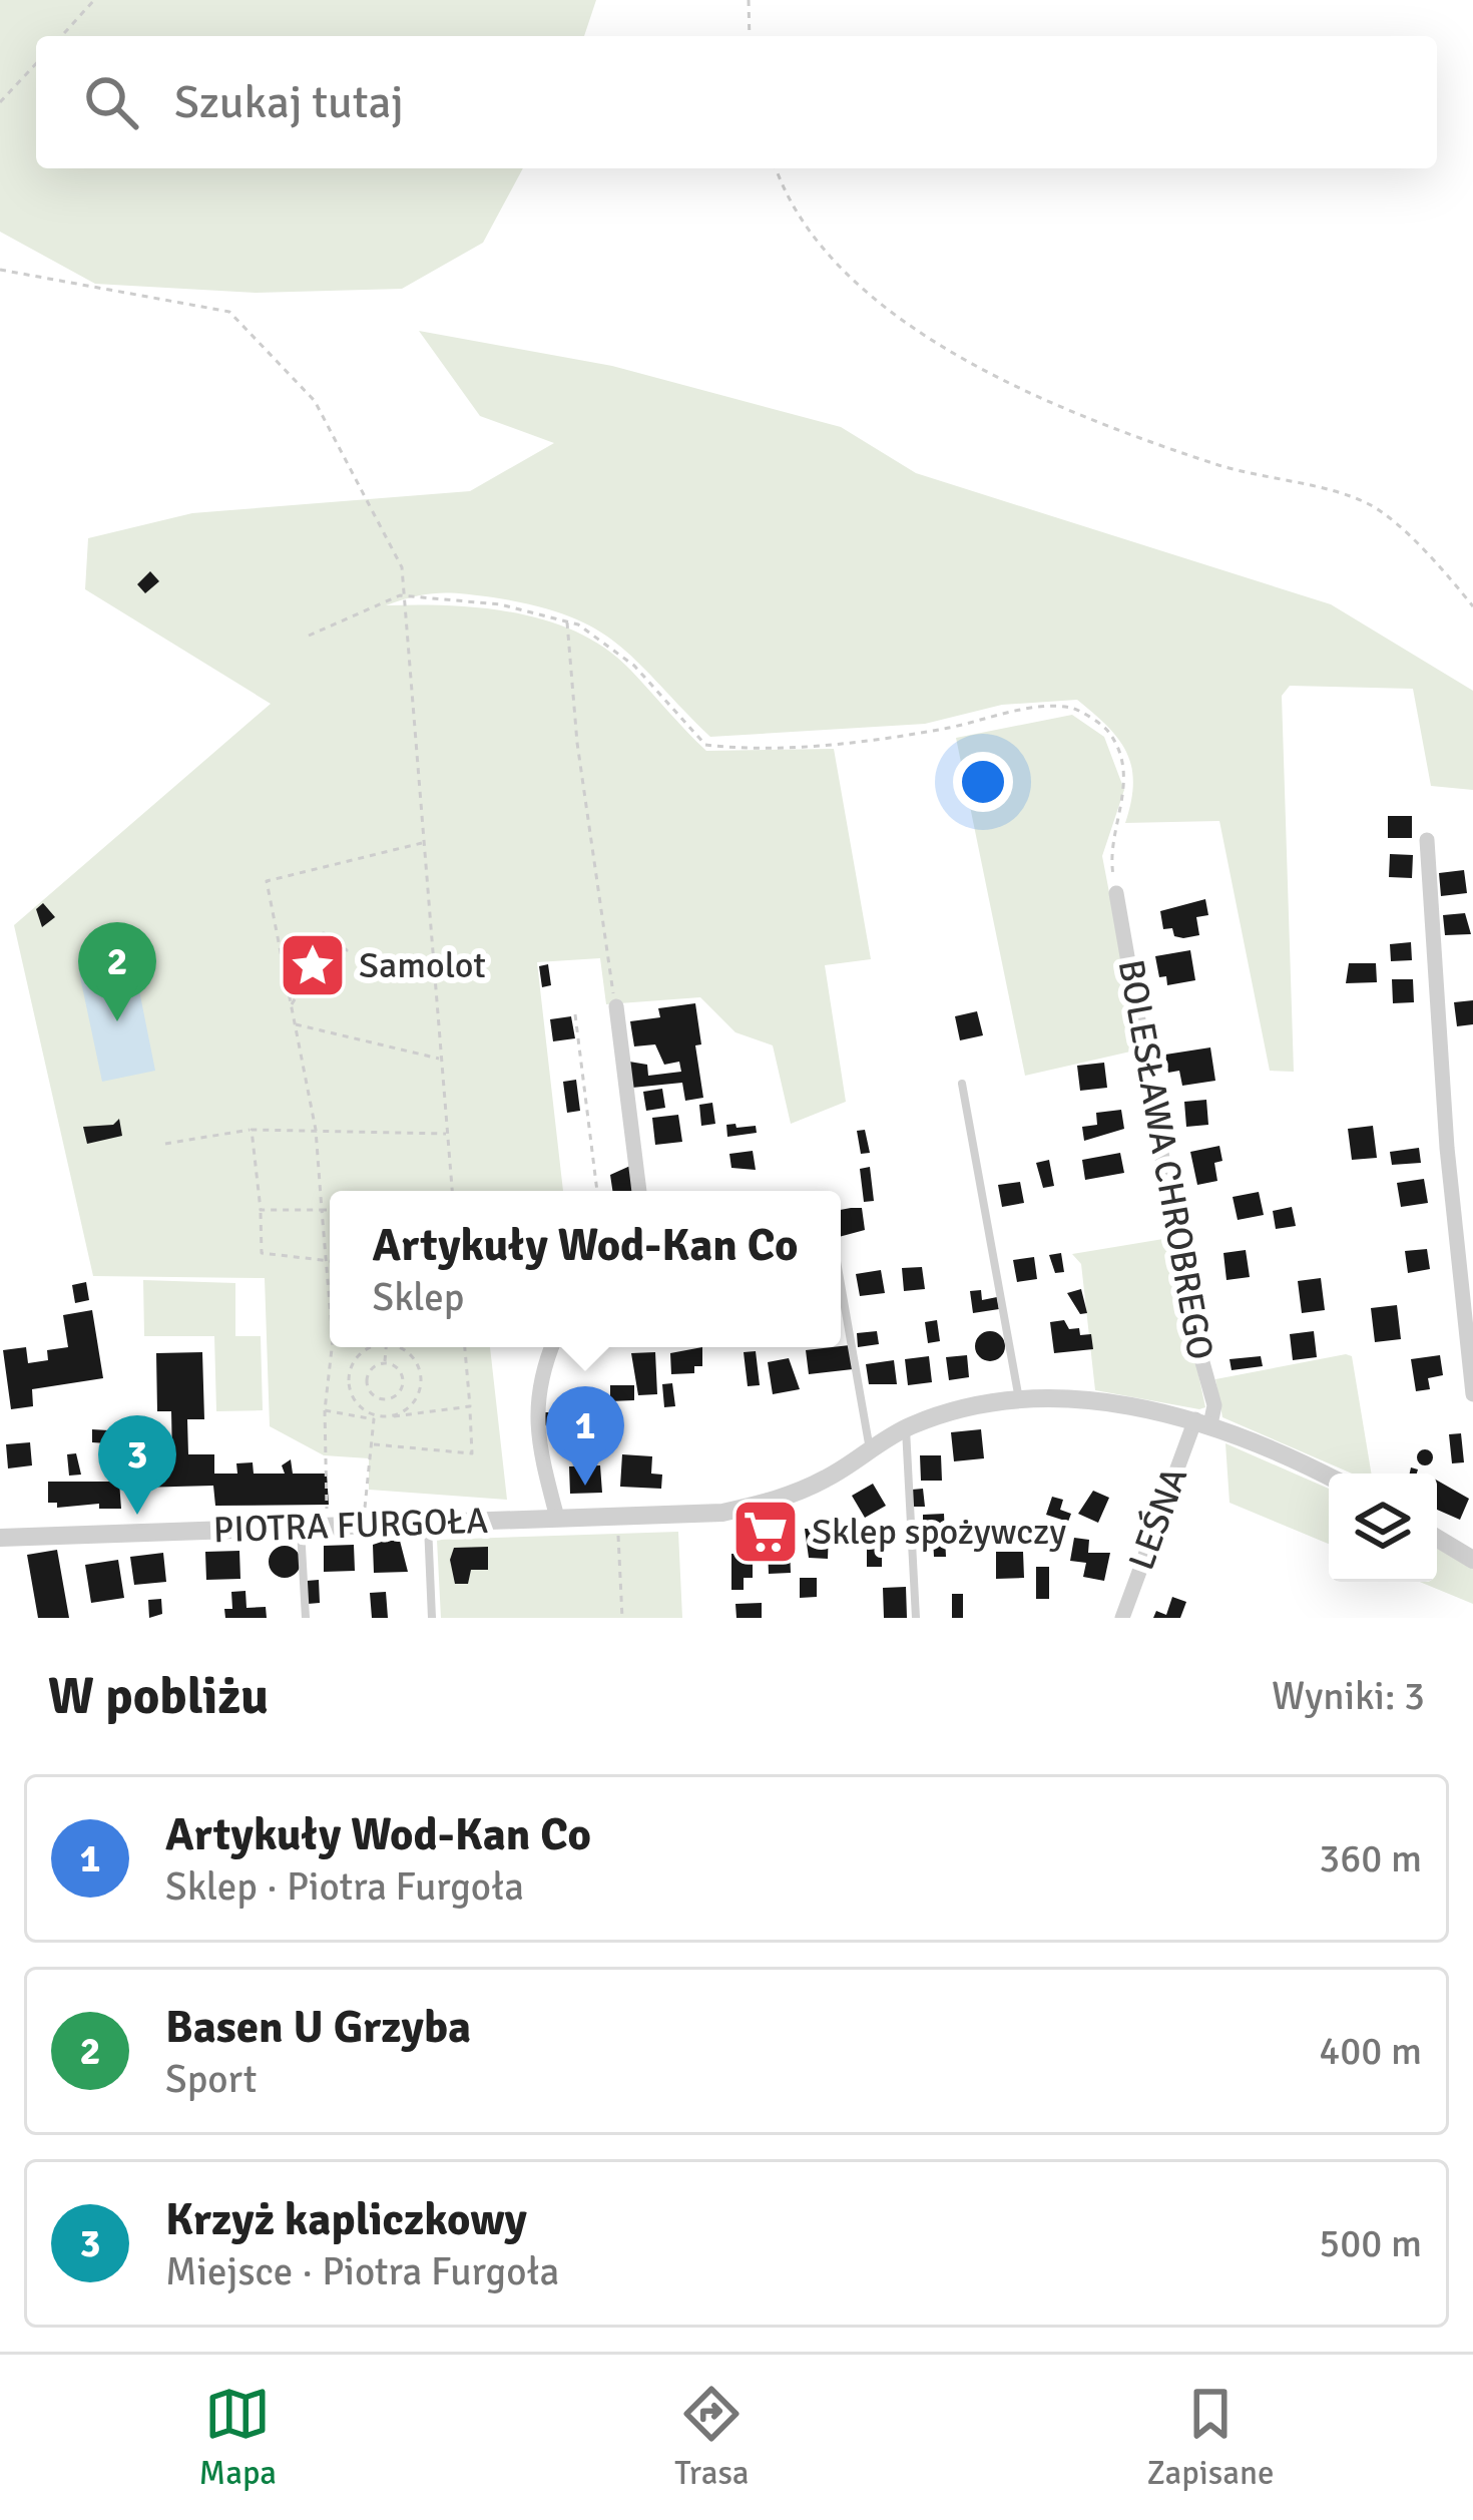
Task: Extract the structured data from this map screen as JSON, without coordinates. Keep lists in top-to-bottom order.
{
  "streets": {
    "street": ["BOLESŁAWA CHROBREGO", "LEŚNA", "PIOTRA FURGOŁA"]
  },
  "crossings": [
    ["BOLESŁAWA CHROBREGO", "LEŚNA"],
    ["BOLESŁAWA CHROBREGO", "PIOTRA FURGOŁA"],
    ["LEŚNA", "PIOTRA FURGOŁA"]
  ],
  "places": {
    "place": ["Samolot"],
    "supermarket": ["Sklep spożywczy"]
  },
  "page": {
    "search": "Szukaj tutaj",
    "pins": ["2", "1", "3"],
    "popup": ["Artykuły Wod-Kan Co", "Sklep"],
    "heading": ["W pobliżu", "Wyniki: 3"],
    "list": [
      {
        "mark": "1",
        "name": "Artykuły Wod-Kan Co",
        "note": "Sklep · Piotra Furgoła",
        "value": "360 m"
      },
      {
        "mark": "2",
        "name": "Basen U Grzyba",
        "note": "Sport",
        "value": "400 m"
      },
      {
        "mark": "3",
        "name": "Krzyż kapliczkowy",
        "note": "Miejsce · Piotra Furgoła",
        "value": "500 m"
      }
    ],
    "nav": ["Mapa", "Trasa", "Zapisane"]
  }
}
